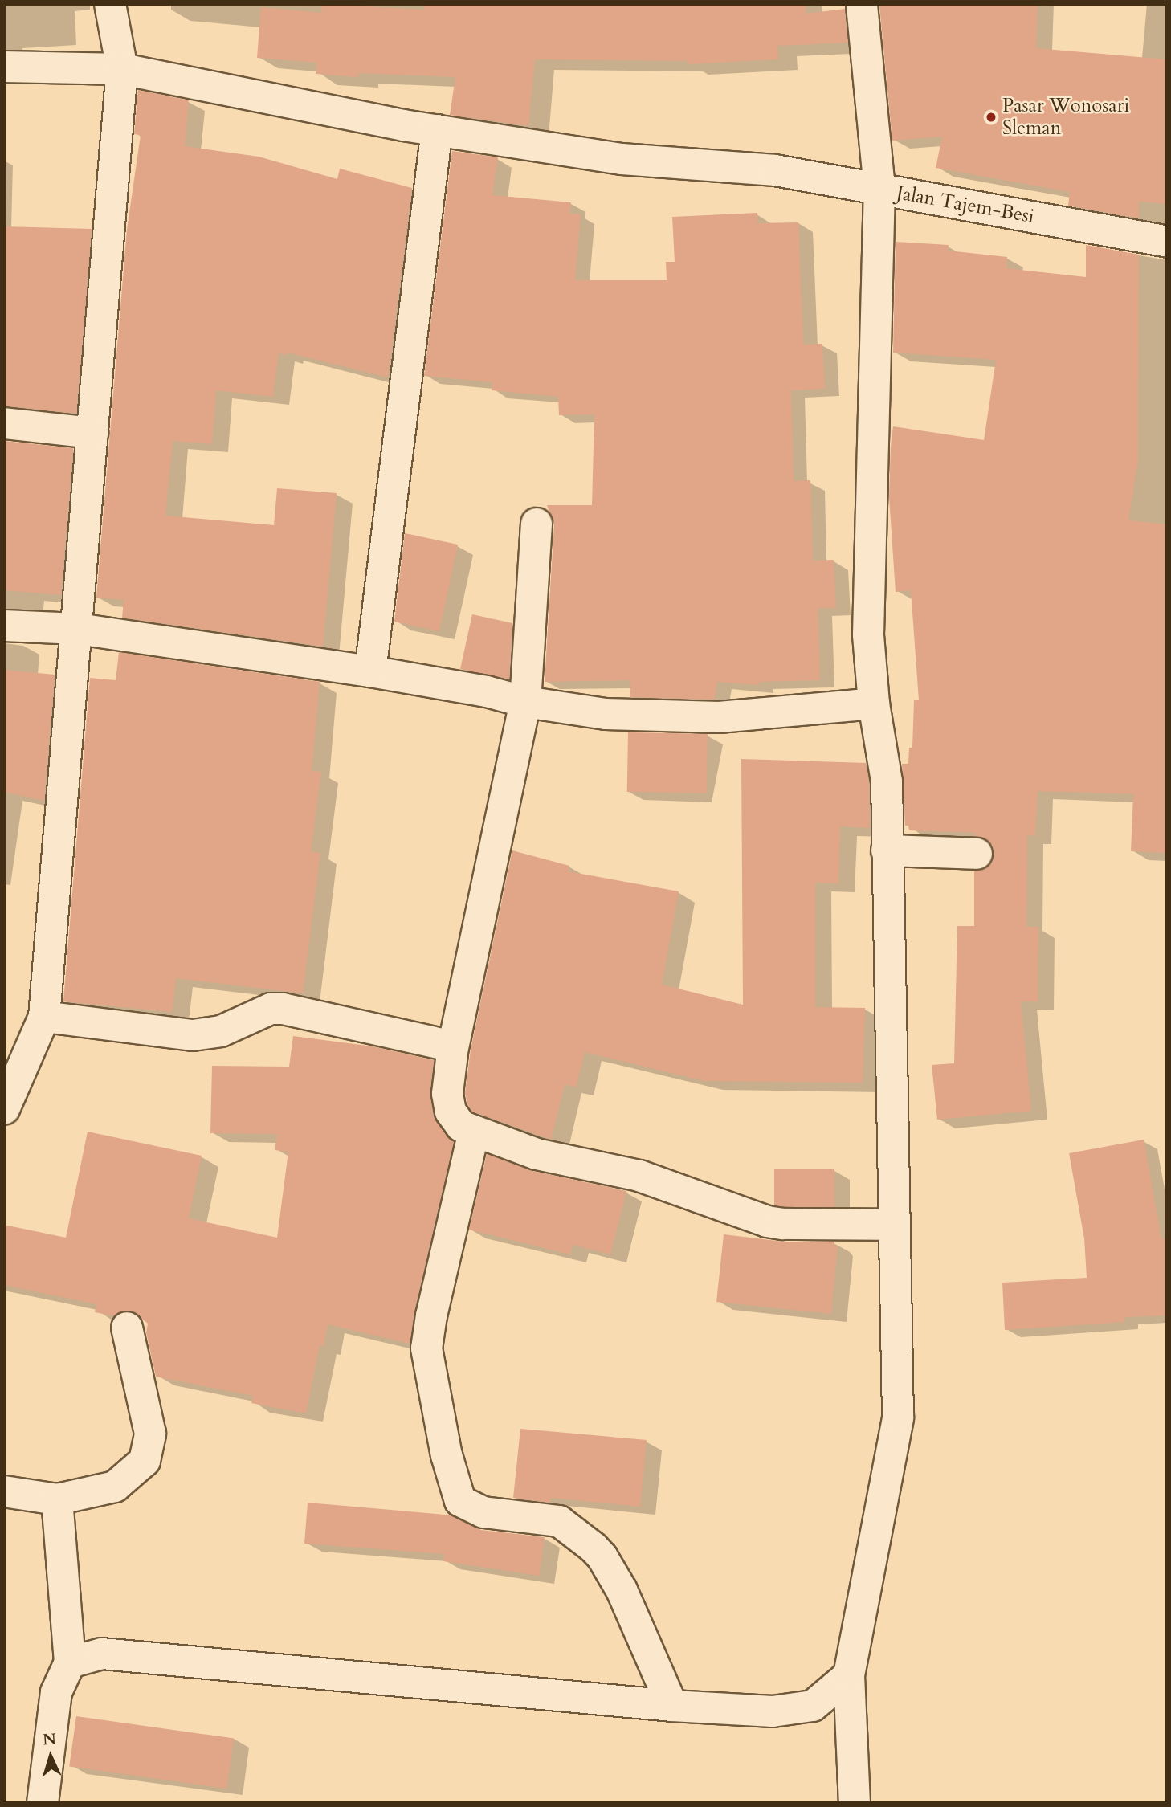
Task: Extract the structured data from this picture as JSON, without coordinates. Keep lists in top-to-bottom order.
{
  "streets": {
    "street": ["Jalan Tajem-Besi"]
  },
  "places": ["Pasar Wonosari Sleman"],
  "north": "top"
}
